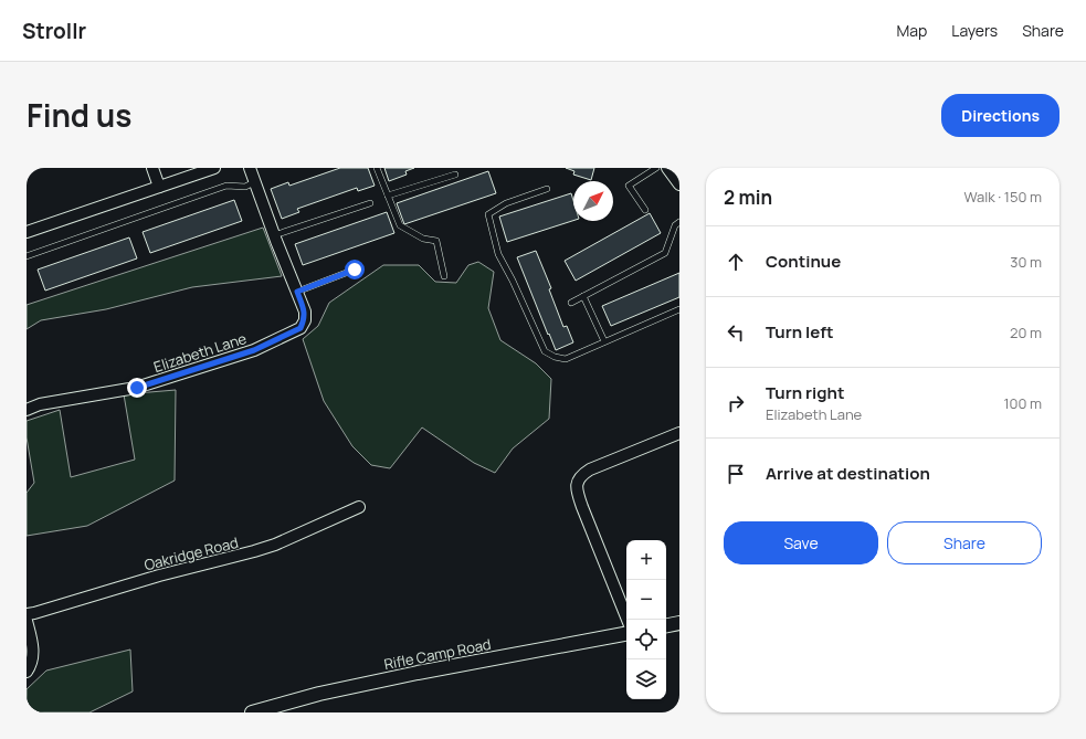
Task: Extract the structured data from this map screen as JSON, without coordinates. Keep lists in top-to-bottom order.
{
  "streets": {
    "street": ["Elizabeth Lane", "Oakridge Road", "Rifle Camp Road"]
  },
  "north": "top right",
  "page": {
    "header": "Strollr",
    "nav": ["Map", "Layers", "Share"],
    "title": "Find us",
    "buttons": [
      "Directions",
      ["Save", "Share"]
    ],
    "heading": ["2 min", "Walk · 150 m"],
    "list": [
      ["Continue", "30 m"],
      ["Turn left", "20 m"],
      ["Turn right", "Elizabeth Lane", "100 m"],
      "Arrive at destination"
    ],
    "map_buttons": ["+", "−"]
  }
}
